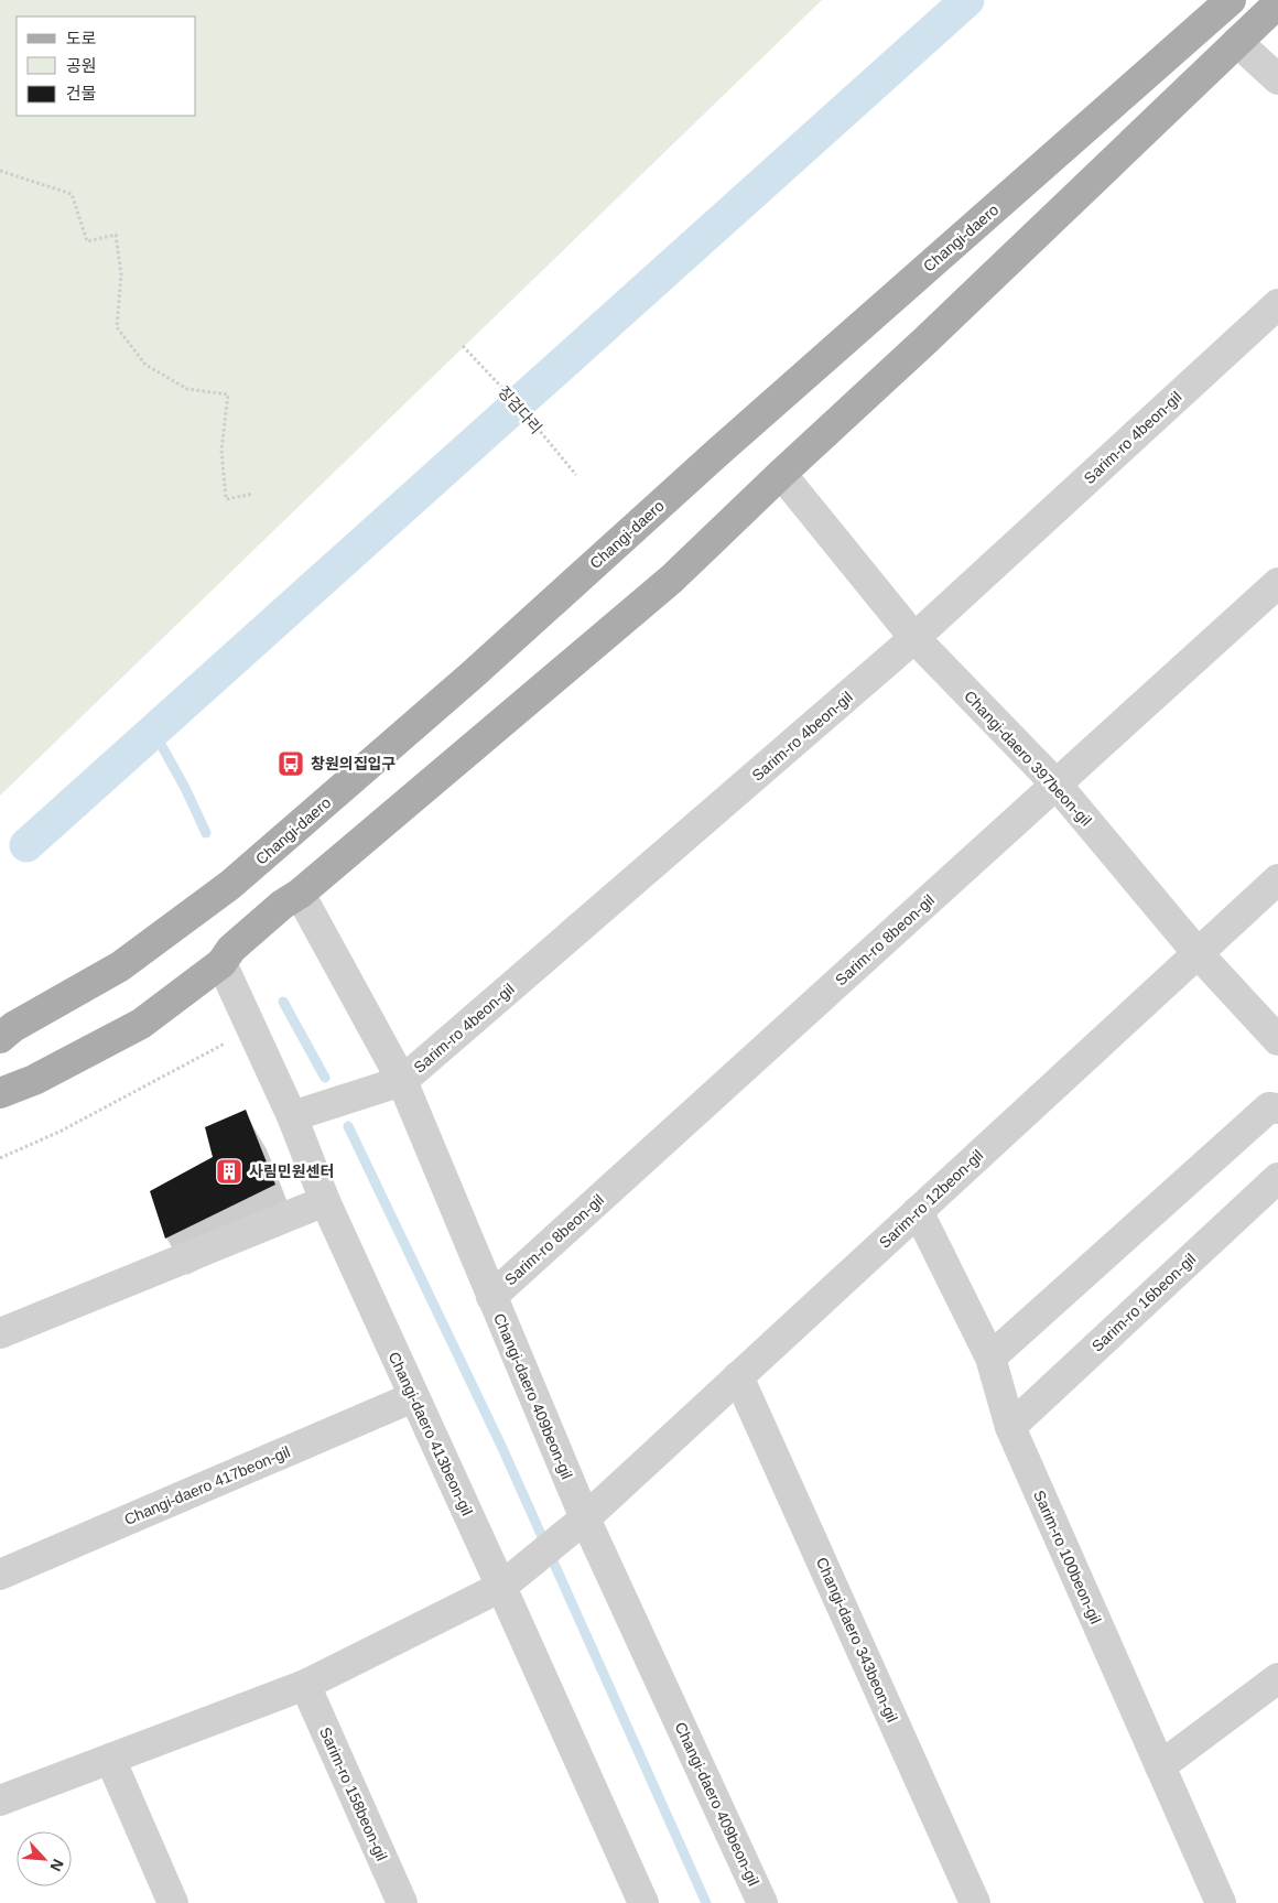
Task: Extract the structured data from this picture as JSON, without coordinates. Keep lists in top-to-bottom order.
{
  "streets": {
    "main road": ["Changi-daero"],
    "street": [
      "Sarim-ro 4beon-gil",
      "Changi-daero 397beon-gil",
      "Sarim-ro 8beon-gil",
      "Sarim-ro 12beon-gil",
      "Sarim-ro 16beon-gil",
      "Changi-daero 409beon-gil",
      "Changi-daero 413beon-gil",
      "Changi-daero 417beon-gil",
      "Sarim-ro 100beon-gil",
      "Changi-daero 343beon-gil",
      "Sarim-ro 158beon-gil"
    ],
    "path": ["징검다리"]
  },
  "crossings": [
    ["Sarim-ro 4beon-gil", "Changi-daero 397beon-gil"],
    ["Sarim-ro 4beon-gil", "Changi-daero 409beon-gil"],
    ["Sarim-ro 4beon-gil", "Changi-daero 413beon-gil"],
    ["Changi-daero 397beon-gil", "Sarim-ro 8beon-gil"],
    ["Changi-daero 397beon-gil", "Sarim-ro 12beon-gil"],
    ["Sarim-ro 8beon-gil", "Changi-daero 409beon-gil"],
    ["Sarim-ro 12beon-gil", "Changi-daero 409beon-gil"],
    ["Sarim-ro 12beon-gil", "Changi-daero 413beon-gil"],
    ["Sarim-ro 12beon-gil", "Sarim-ro 100beon-gil"],
    ["Sarim-ro 12beon-gil", "Changi-daero 343beon-gil"],
    ["Sarim-ro 16beon-gil", "Sarim-ro 100beon-gil"],
    ["Changi-daero 413beon-gil", "Changi-daero 417beon-gil"]
  ],
  "places": {
    "bus stop": ["창원의집입구"],
    "building": ["사림민원센터"]
  },
  "legend": ["도로", "공원", "건물"],
  "north": "bottom right"
}
